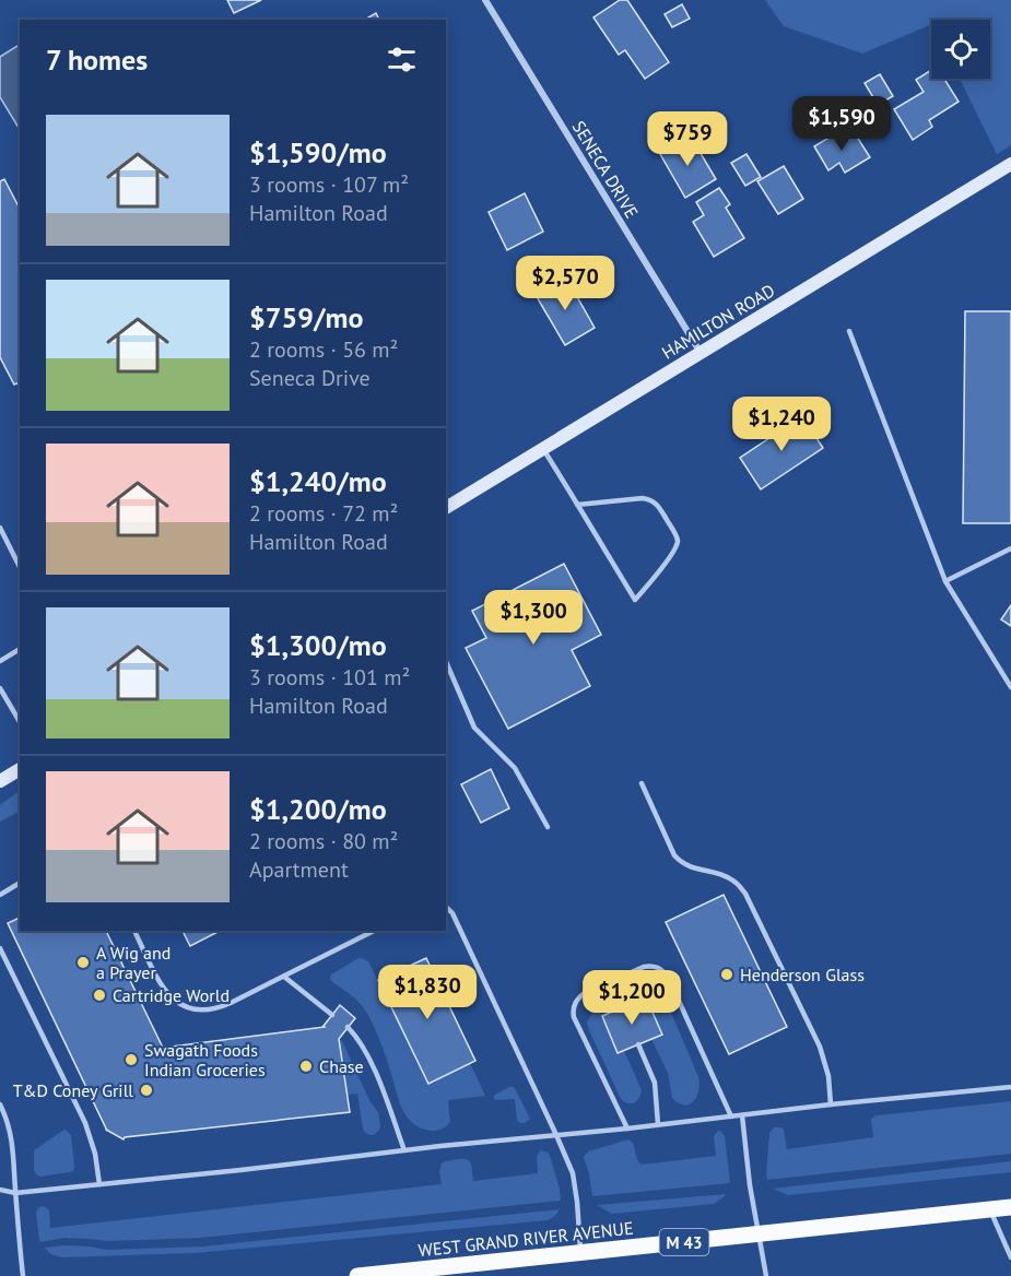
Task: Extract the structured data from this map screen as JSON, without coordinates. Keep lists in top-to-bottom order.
{
  "streets": {
    "main road": ["WEST GRAND RIVER AVENUE", "M 43"],
    "street": ["SENECA DRIVE", "HAMILTON ROAD"]
  },
  "crossings": [
    ["SENECA DRIVE", "HAMILTON ROAD"]
  ],
  "places": [
    "A Wig and a Prayer",
    "Henderson Glass",
    "Cartridge World",
    "Swagath Foods Indian Groceries",
    "Chase",
    "T&D Coney Grill"
  ],
  "page": {
    "heading": "7 homes",
    "price": [
      "$1,590",
      "$759",
      "$2,570",
      "$1,240",
      "$1,300",
      "$1,830",
      "$1,200"
    ],
    "list": [
      {
        "name": "$1,590/mo",
        "note": "3 rooms · 107 m² · Hamilton Road"
      },
      {
        "name": "$759/mo",
        "note": "2 rooms · 56 m² · Seneca Drive"
      },
      {
        "name": "$1,240/mo",
        "note": "2 rooms · 72 m² · Hamilton Road"
      },
      {
        "name": "$1,300/mo",
        "note": "3 rooms · 101 m² · Hamilton Road"
      },
      {
        "name": "$1,200/mo",
        "note": "2 rooms · 80 m² · Apartment"
      }
    ]
  }
}
